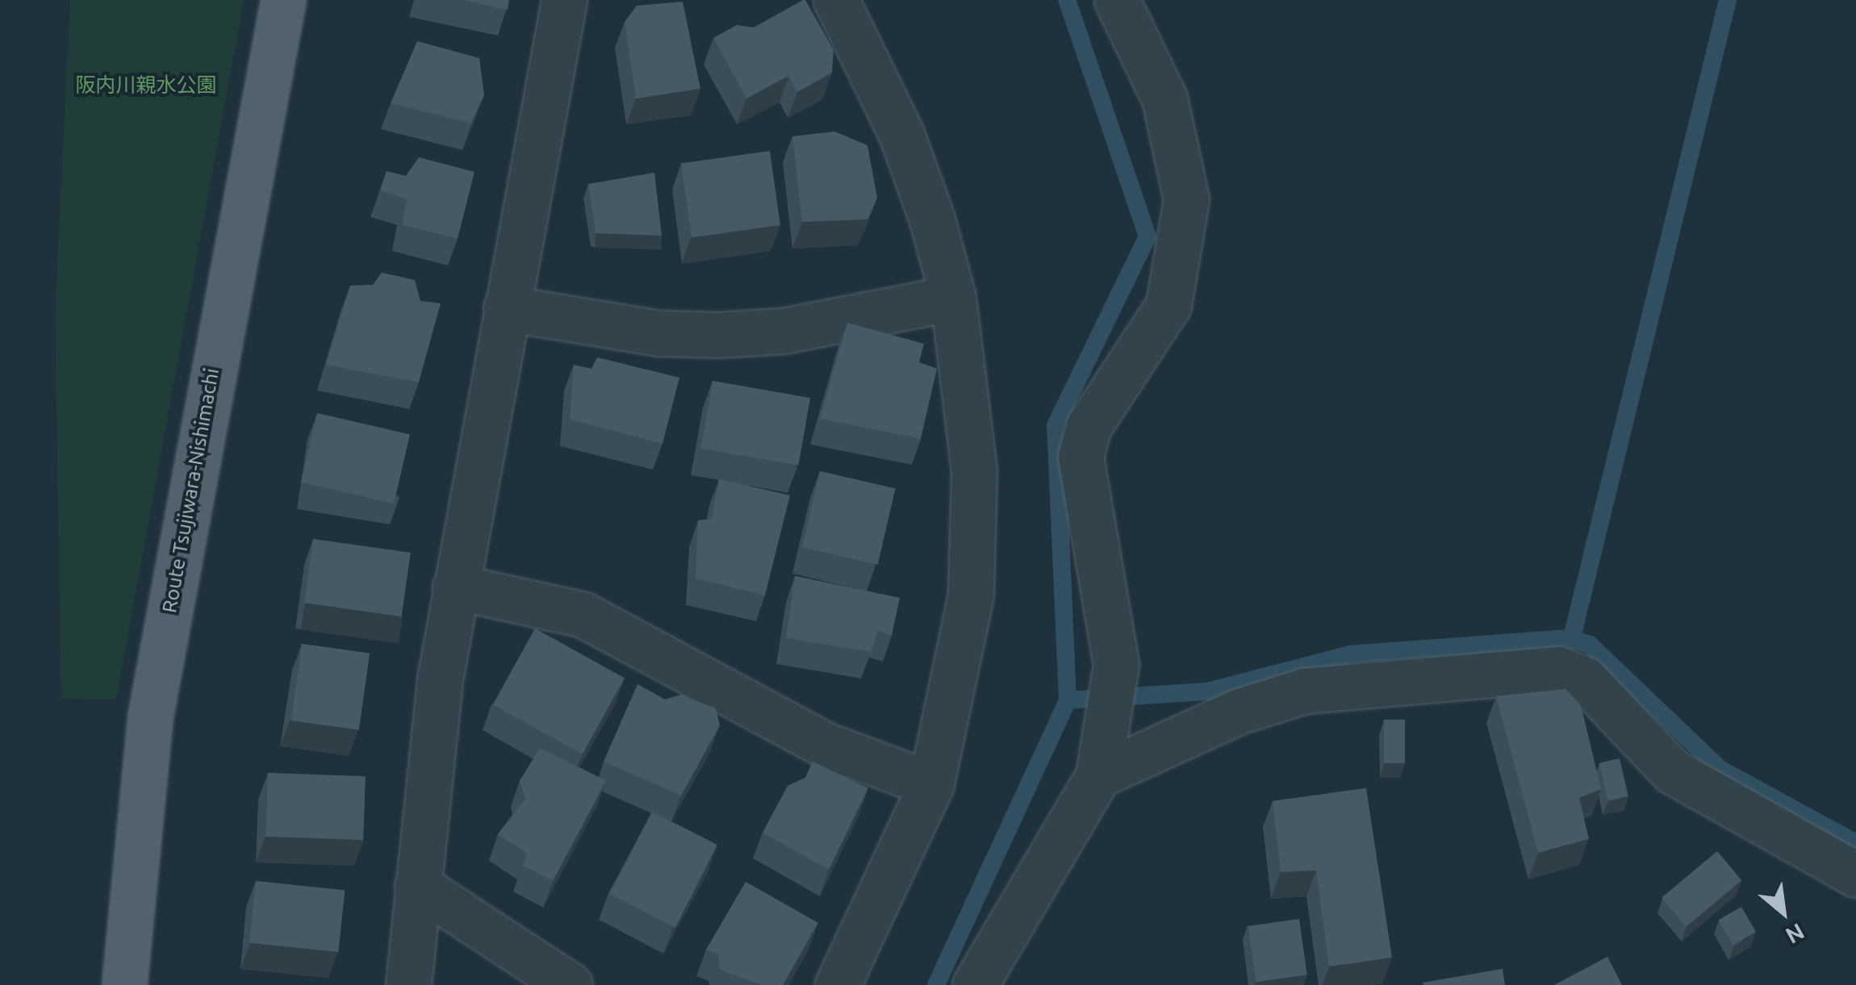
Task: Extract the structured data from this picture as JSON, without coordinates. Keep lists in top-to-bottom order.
{
  "streets": {
    "main road": ["Route Tsujiwara-Nishimachi"]
  },
  "parks": ["阪内川親水公園"],
  "north": "bottom right"
}
